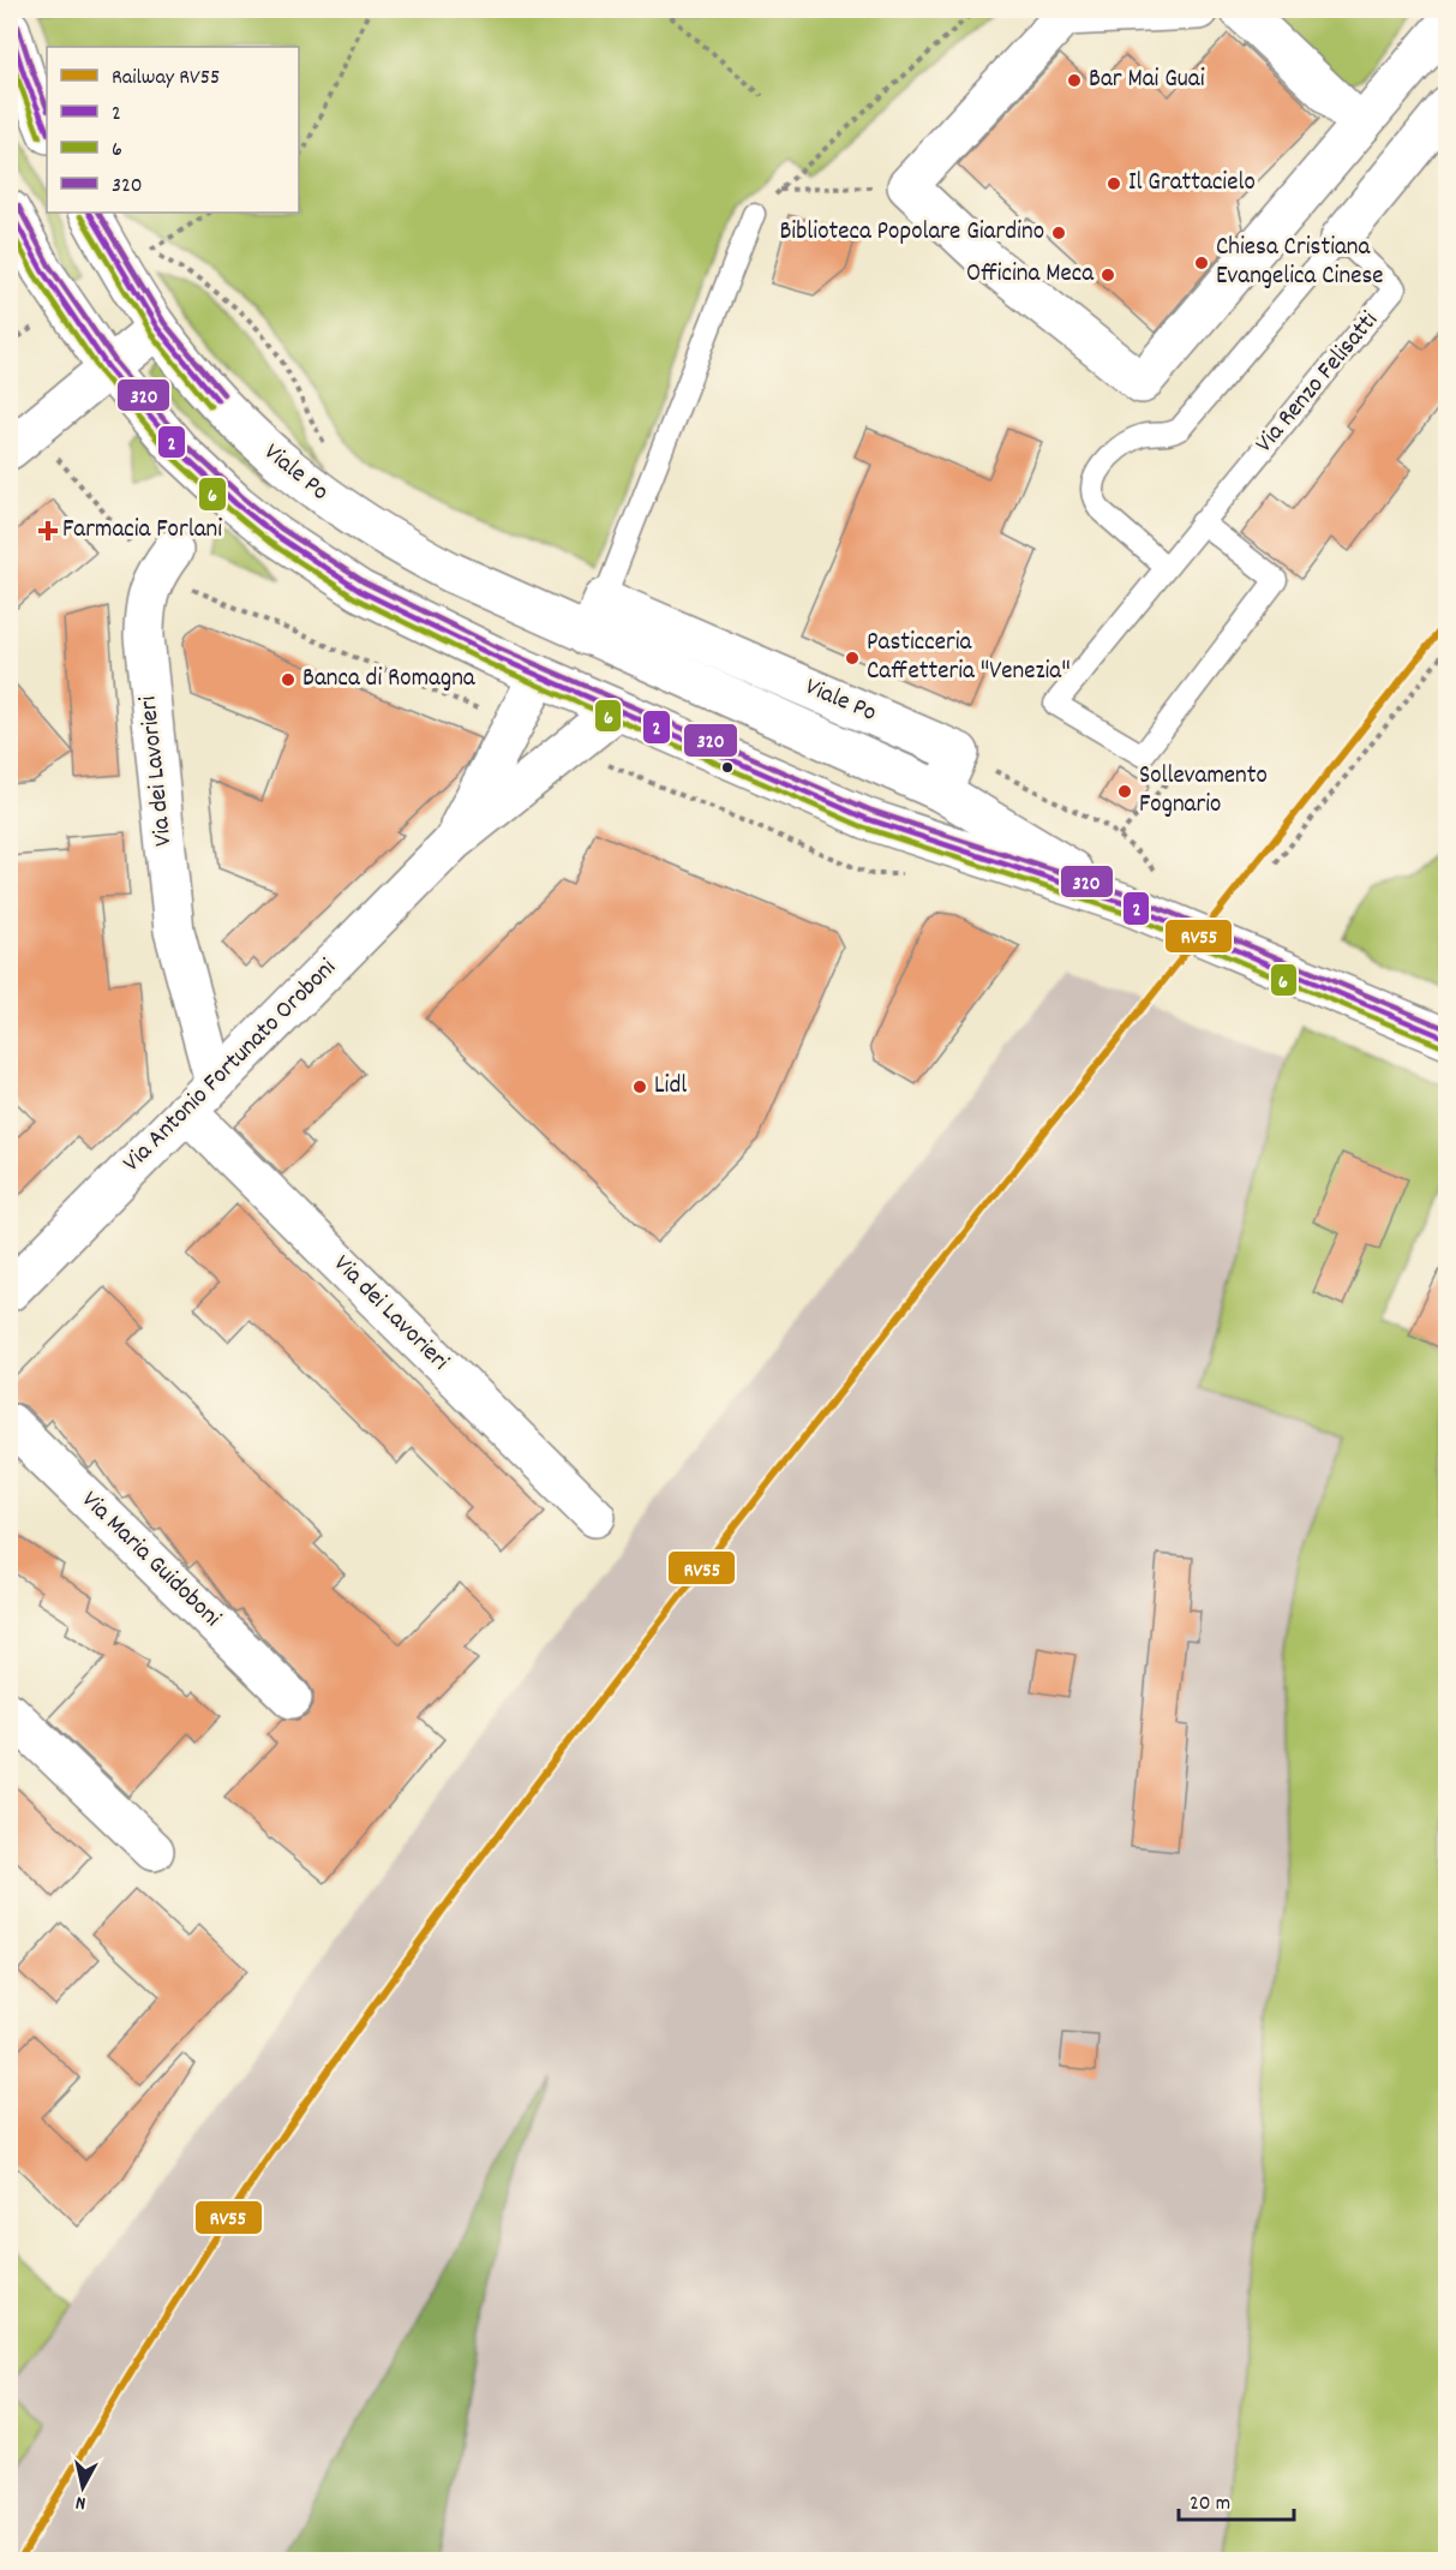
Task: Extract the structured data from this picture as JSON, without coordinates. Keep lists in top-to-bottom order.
{
  "streets": {
    "street": [
      "Viale Po",
      "Via dei Lavorieri",
      "Via Antonio Fortunato Oroboni",
      "Via Maria Guidoboni"
    ],
    "lane": ["Via Renzo Felisatti"]
  },
  "crossings": [
    ["Viale Po", "Via Antonio Fortunato Oroboni"],
    ["Via dei Lavorieri", "Via Antonio Fortunato Oroboni"]
  ],
  "places": {
    "other": [
      "Bar Mai Guai",
      "Il Grattacielo",
      "Biblioteca Popolare Giardino",
      "Chiesa Cristiana Evangelica Cinese",
      "Officina Meca",
      "Pasticceria Caffetteria \"Venezia\"",
      "Banca di Romagna",
      "Sollevamento Fognario",
      "Lidl"
    ],
    "health": ["Farmacia Forlani"]
  },
  "lines": [
    "transit line 320",
    "transit line 2",
    "transit line 6",
    "rail line RV55"
  ],
  "legend": [
    "Railway RV55",
    "2",
    "6",
    "320"
  ],
  "scale_bar": "20 m",
  "north": "bottom"
}
